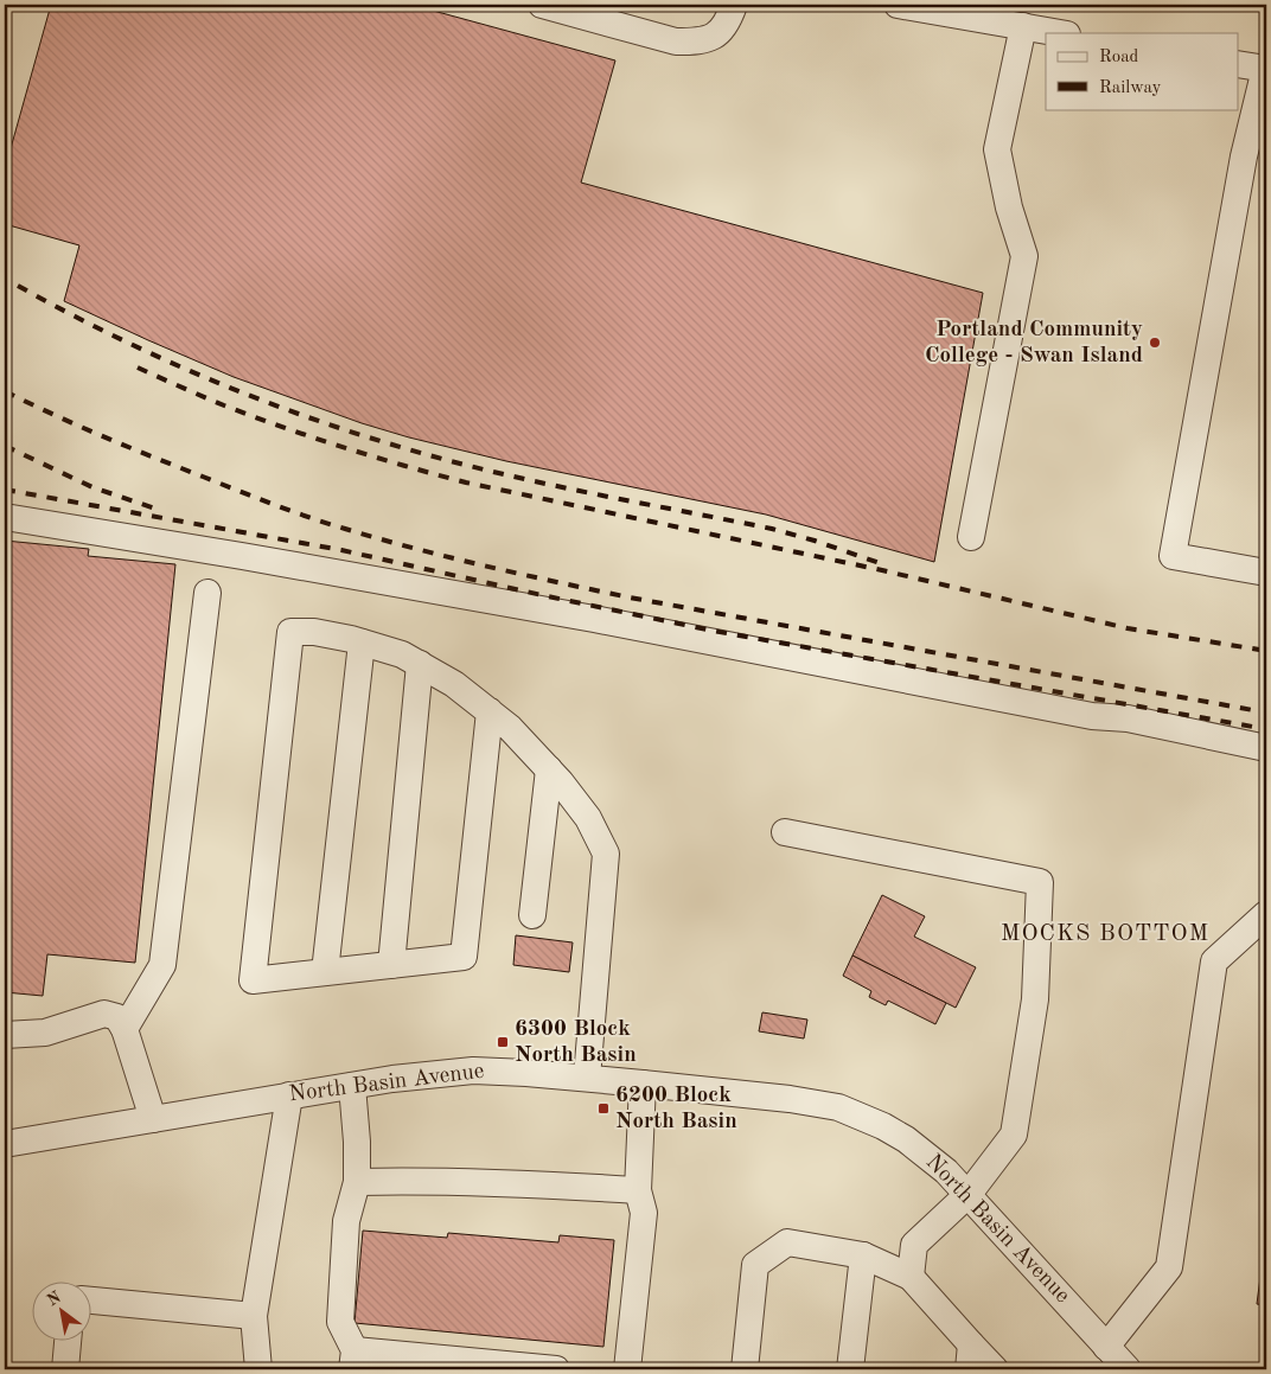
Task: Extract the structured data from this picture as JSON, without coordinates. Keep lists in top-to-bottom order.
{
  "streets": {
    "street": ["North Basin Avenue"]
  },
  "districts": ["MOCKS BOTTOM"],
  "places": {
    "other": ["Portland Community College - Swan Island"],
    "transit": ["6300 Block North Basin", "6200 Block North Basin"]
  },
  "legend": ["Road", "Railway"],
  "north": "top left"
}
